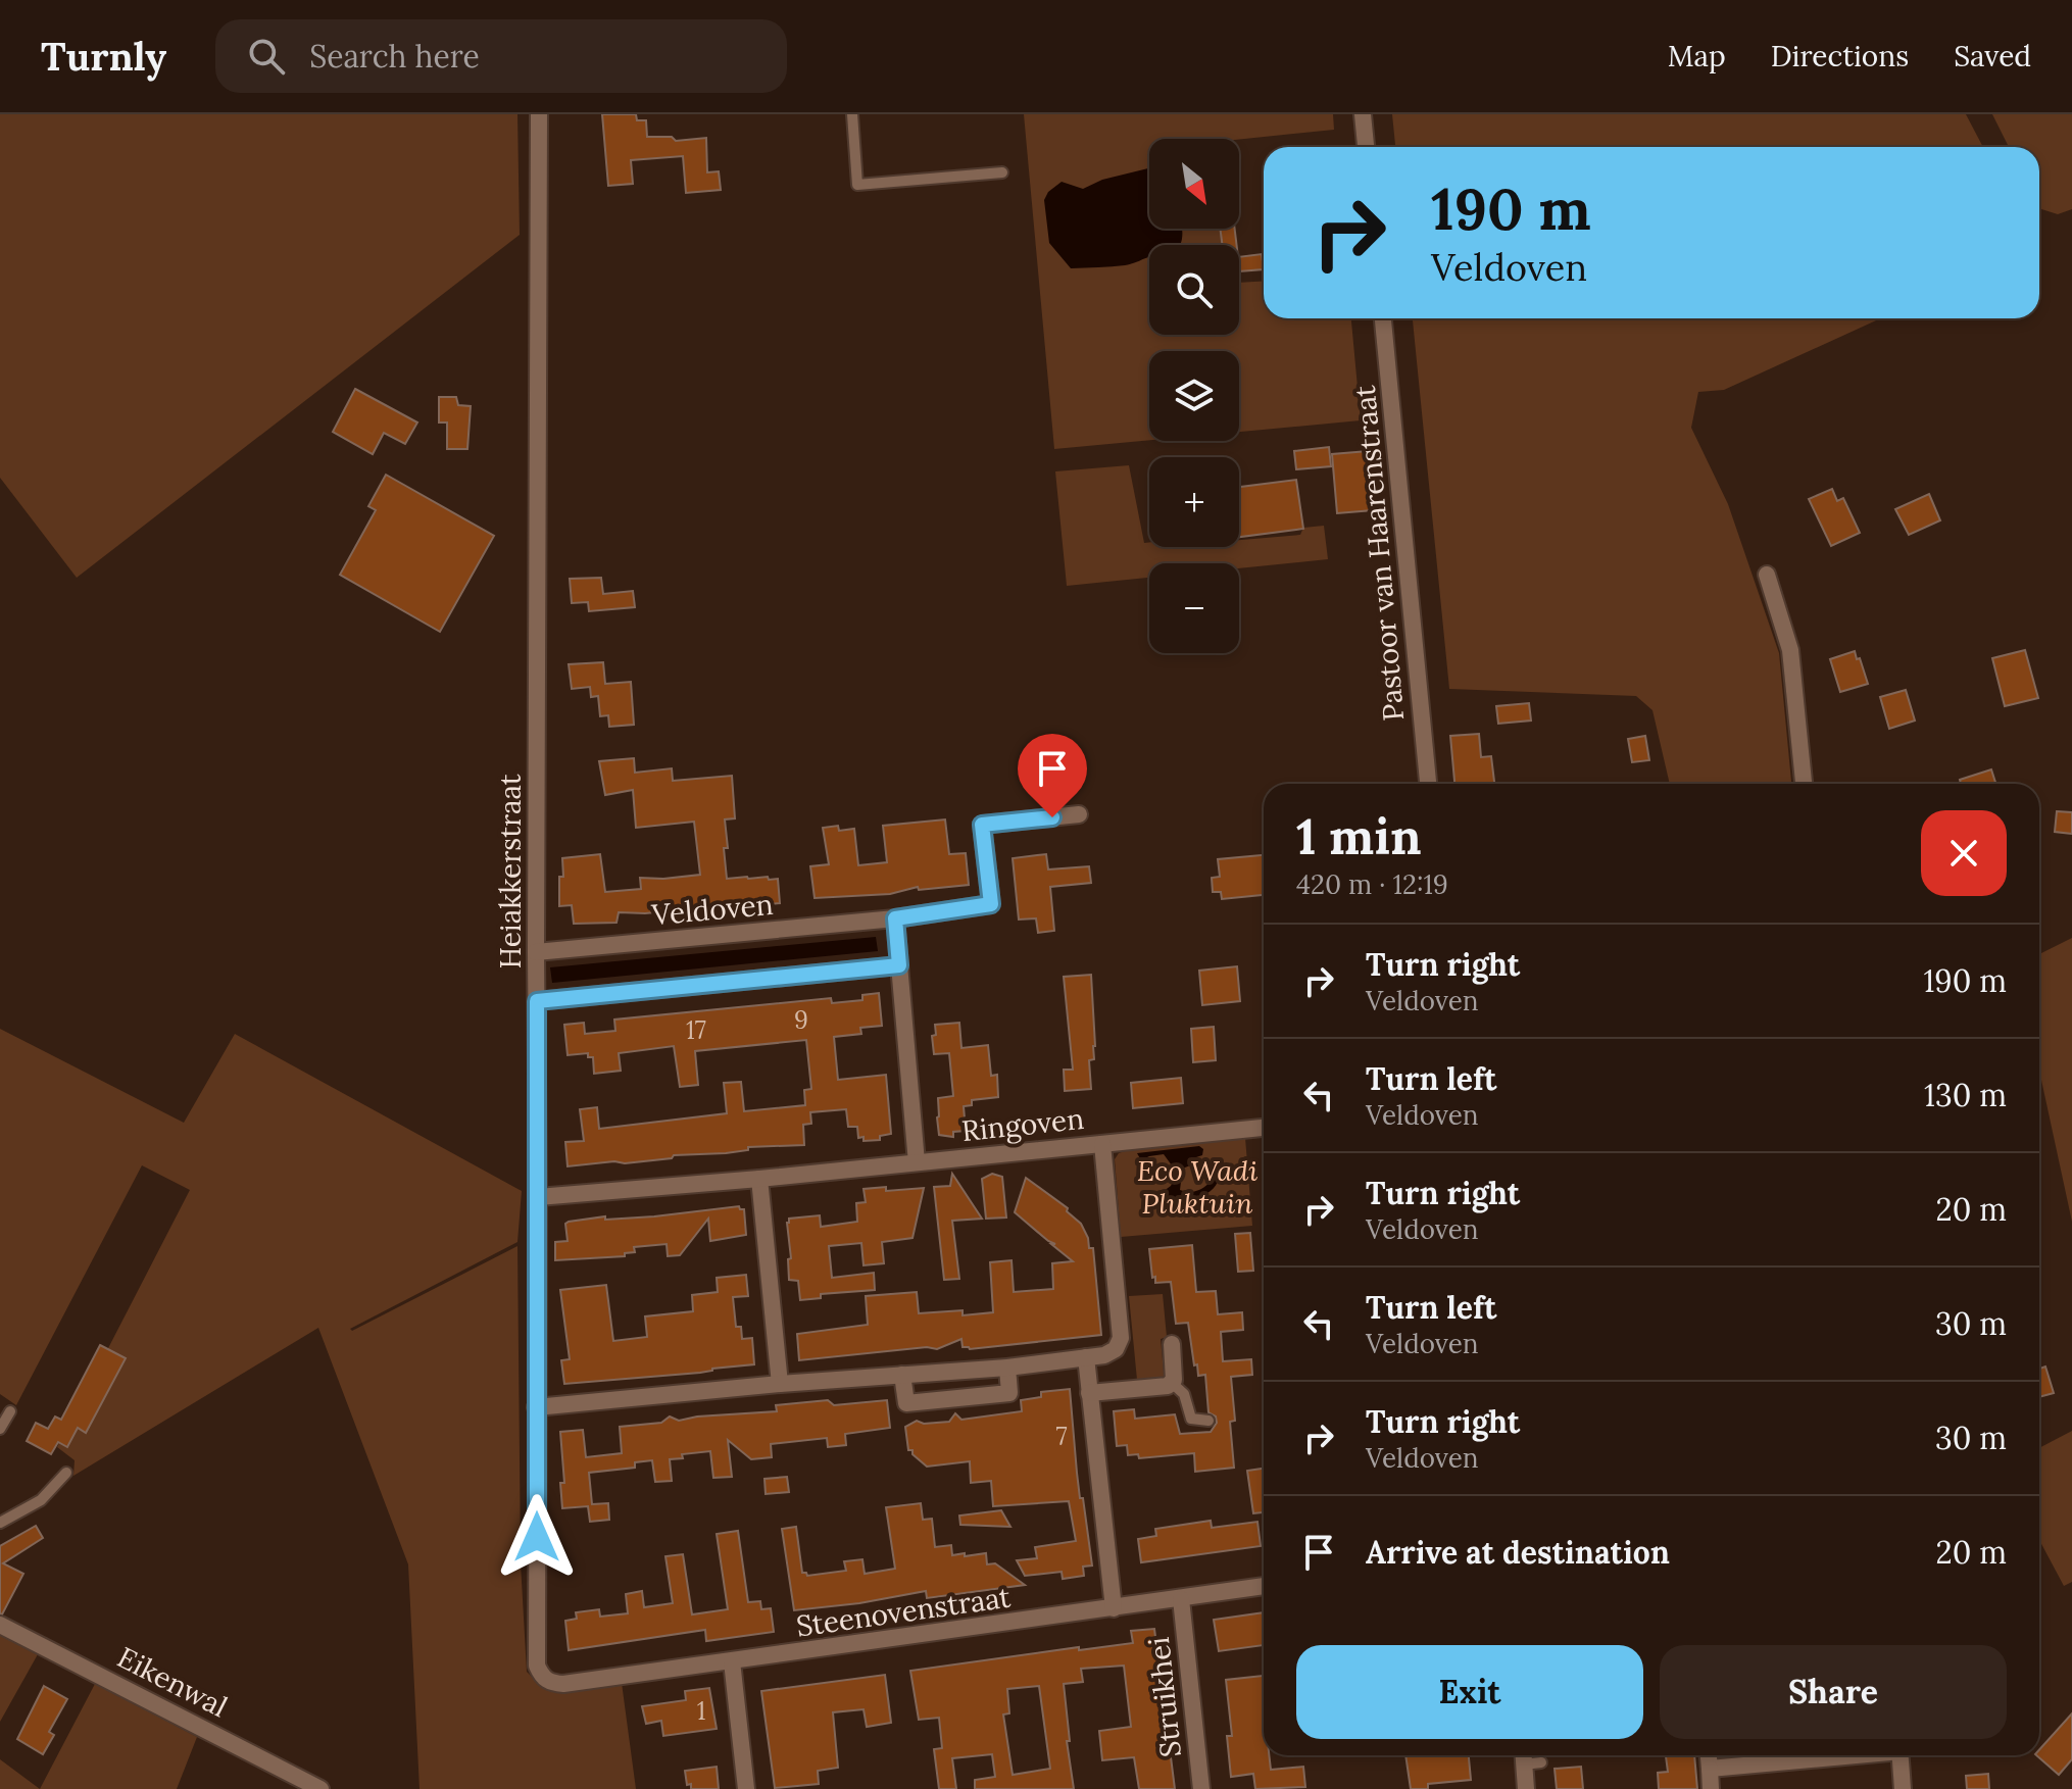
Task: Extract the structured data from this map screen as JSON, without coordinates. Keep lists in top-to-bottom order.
{
  "streets": {
    "street": [
      "Pastoor van Haarenstraat",
      "Heiakkerstraat",
      "Veldoven",
      "Ringoven",
      "Steenovenstraat",
      "Eikenwal",
      "Struikhei"
    ]
  },
  "crossings": [
    ["Heiakkerstraat", "Veldoven"],
    ["Heiakkerstraat", "Ringoven"],
    ["Heiakkerstraat", "Steenovenstraat"],
    ["Steenovenstraat", "Struikhei"]
  ],
  "parks": ["Eco Wadi Pluktuin"],
  "house_numbers": [
    "9",
    "17",
    "7",
    "1"
  ],
  "north": "bottom right",
  "page": {
    "header": "Turnly",
    "search": "Search here",
    "nav": ["Map", "Directions", "Saved"],
    "map_buttons": ["+", "−"],
    "turn": ["190 m", "Veldoven"],
    "heading": ["1 min", "420 m · 12:19"],
    "list": [
      {
        "name": "Turn right",
        "note": "Veldoven",
        "value": "190 m"
      },
      {
        "name": "Turn left",
        "note": "Veldoven",
        "value": "130 m"
      },
      {
        "name": "Turn right",
        "note": "Veldoven",
        "value": "20 m"
      },
      {
        "name": "Turn left",
        "note": "Veldoven",
        "value": "30 m"
      },
      {
        "name": "Turn right",
        "note": "Veldoven",
        "value": "30 m"
      },
      {
        "name": "Arrive at destination",
        "value": "20 m"
      }
    ],
    "buttons": ["Exit", "Share"]
  }
}
